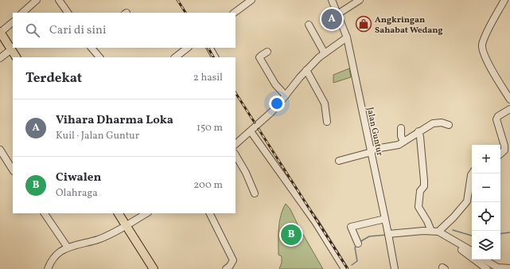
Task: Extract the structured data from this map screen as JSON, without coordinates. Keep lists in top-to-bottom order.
{
  "streets": {
    "street": ["Jalan Guntur"]
  },
  "places": {
    "shop": ["Angkringan Sahabat Wedang"]
  },
  "page": {
    "pins": ["A", "B"],
    "search": "Cari di sini",
    "heading": ["Terdekat", "2 hasil"],
    "list": [
      {
        "mark": "A",
        "name": "Vihara Dharma Loka",
        "note": "Kuil · Jalan Guntur",
        "value": "150 m"
      },
      {
        "mark": "B",
        "name": "Ciwalen",
        "note": "Olahraga",
        "value": "200 m"
      }
    ],
    "map_buttons": ["+", "−"]
  }
}
